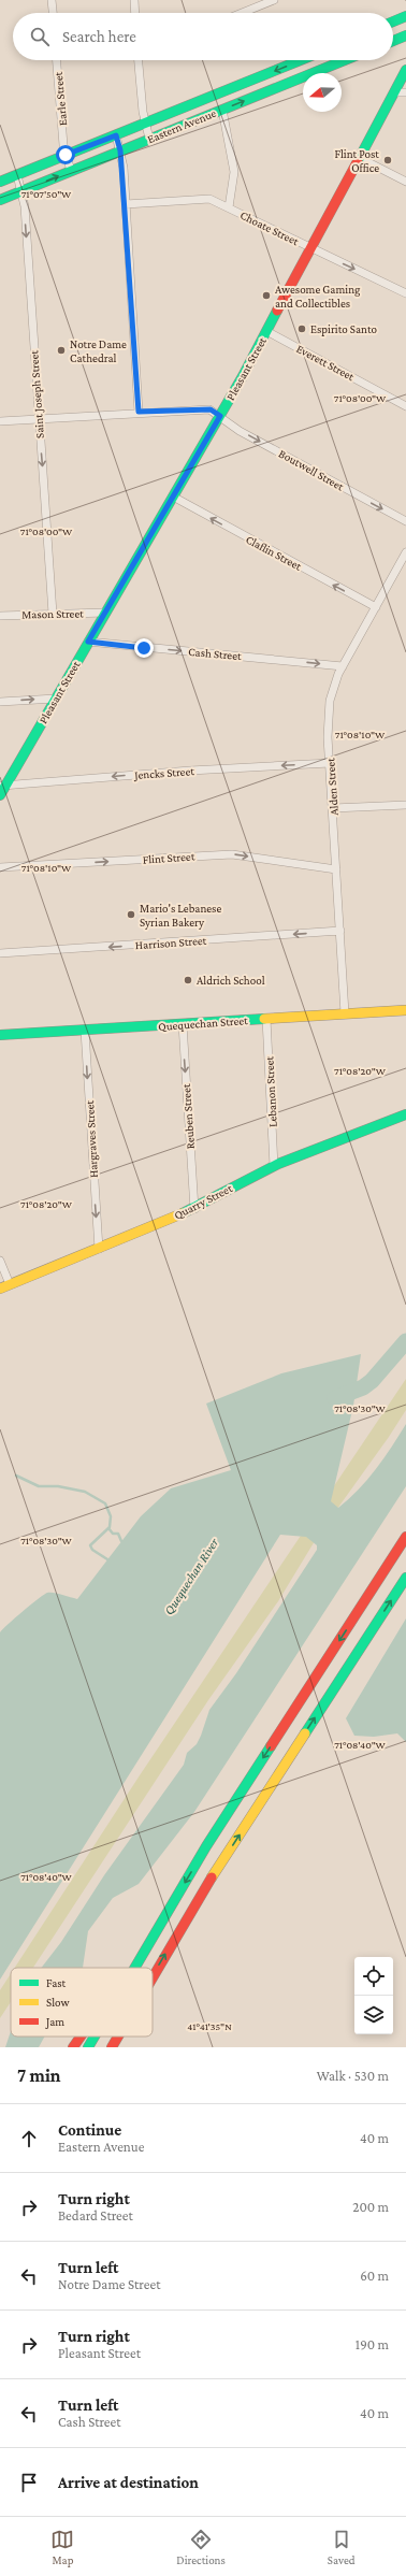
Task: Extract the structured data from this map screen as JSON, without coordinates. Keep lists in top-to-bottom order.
{
  "streets": {
    "main road": [
      "Eastern Avenue",
      "Pleasant Street",
      "Quequechan Street",
      "Quarry Street"
    ],
    "street": [
      "Earle Street",
      "Choate Street",
      "Everett Street",
      "Saint Joseph Street",
      "Boutwell Street",
      "Claflin Street",
      "Mason Street",
      "Cash Street",
      "Jencks Street",
      "Alden Street",
      "Flint Street",
      "Harrison Street",
      "Lebanon Street",
      "Reuben Street",
      "Hargraves Street"
    ]
  },
  "crossings": [
    ["Earle Street", "Eastern Avenue"],
    ["Eastern Avenue", "Saint Joseph Street"],
    ["Choate Street", "Pleasant Street"],
    ["Everett Street", "Pleasant Street"],
    ["Pleasant Street", "Boutwell Street"],
    ["Pleasant Street", "Claflin Street"],
    ["Pleasant Street", "Mason Street"],
    ["Pleasant Street", "Cash Street"],
    ["Pleasant Street", "Jencks Street"],
    ["Saint Joseph Street", "Boutwell Street"],
    ["Saint Joseph Street", "Mason Street"],
    ["Claflin Street", "Alden Street"],
    ["Cash Street", "Alden Street"],
    ["Jencks Street", "Alden Street"],
    ["Alden Street", "Flint Street"],
    ["Alden Street", "Harrison Street"],
    ["Alden Street", "Quequechan Street"],
    ["Quequechan Street", "Lebanon Street"],
    ["Quequechan Street", "Reuben Street"],
    ["Quequechan Street", "Hargraves Street"],
    ["Lebanon Street", "Quarry Street"],
    ["Reuben Street", "Quarry Street"],
    ["Hargraves Street", "Quarry Street"]
  ],
  "one_way": [
    "Saint Joseph Street",
    "Boutwell Street",
    "Claflin Street",
    "Cash Street",
    "Jencks Street",
    "Flint Street",
    "Harrison Street",
    "Reuben Street",
    "Hargraves Street"
  ],
  "water": ["Quequechan River"],
  "places": [
    "Flint Post Office",
    "Awesome Gaming and Collectibles",
    "Espirito Santo",
    "Notre Dame Cathedral",
    "Mario's Lebanese Syrian Bakery",
    "Aldrich School"
  ],
  "legend": ["Fast", "Slow", "Jam"],
  "north": "left",
  "page": {
    "search": "Search here",
    "heading": ["7 min", "Walk · 530 m"],
    "list": [
      ["Continue", "Eastern Avenue", "40 m"],
      ["Turn right", "Bedard Street", "200 m"],
      ["Turn left", "Notre Dame Street", "60 m"],
      ["Turn right", "Pleasant Street", "190 m"],
      ["Turn left", "Cash Street", "40 m"],
      "Arrive at destination"
    ],
    "nav": ["Map", "Directions", "Saved"]
  },
  "coordinates": [
    "71°07'50\"W",
    "71°08'00\"W",
    "71°08'10\"W",
    "71°08'20\"W",
    "71°08'30\"W",
    "71°08'40\"W",
    "41°41'35\"N"
  ]
}
